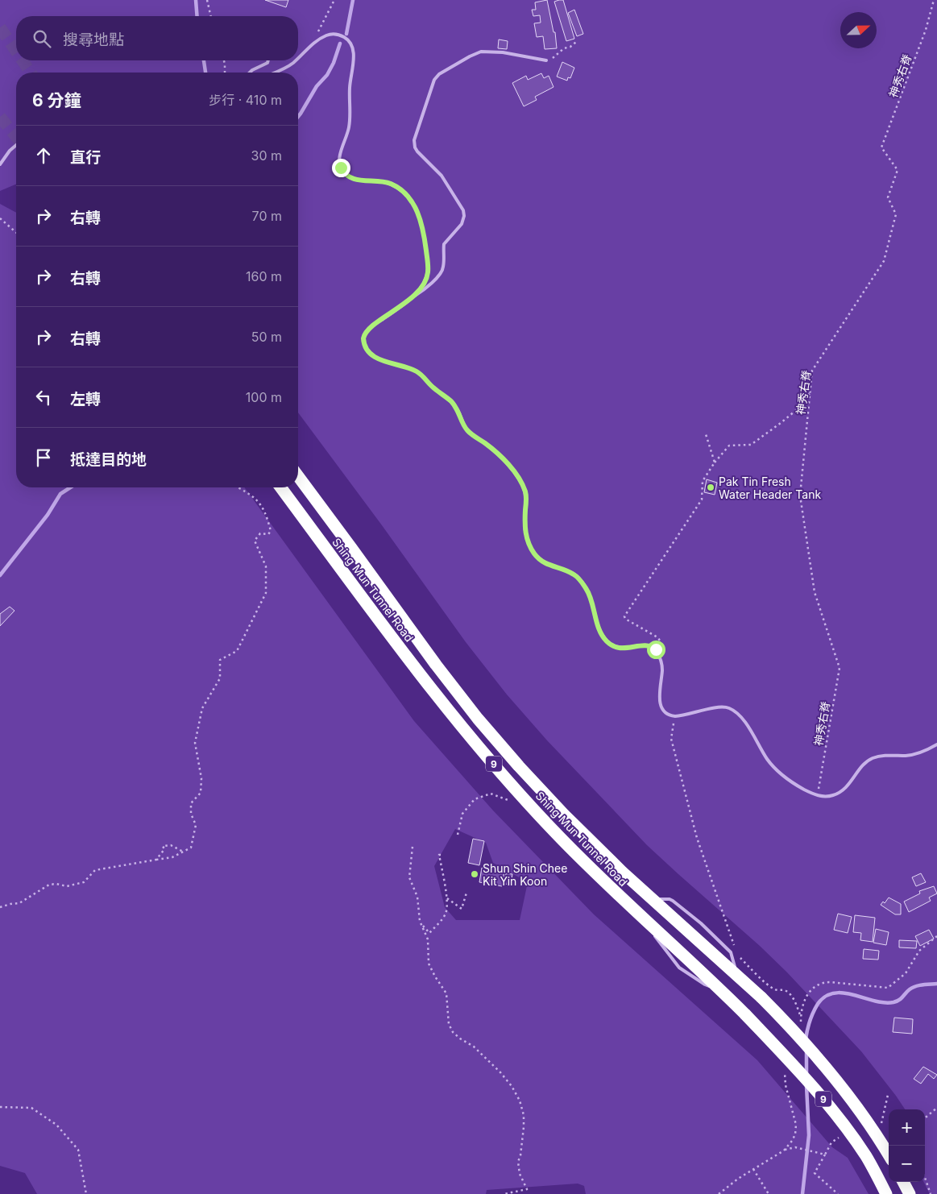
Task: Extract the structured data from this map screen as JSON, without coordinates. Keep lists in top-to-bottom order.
{
  "streets": {
    "highway": ["Shing Mun Tunnel Road", "9"],
    "path": ["神秀右脊"]
  },
  "places": ["Pak Tin Fresh Water Header Tank", "Shun Shin Chee Kit Yin Koon"],
  "north": "right",
  "page": {
    "search": "搜尋地點",
    "heading": ["6 分鐘", "步行 · 410 m"],
    "list": [
      ["直行", "30 m"],
      ["右轉", "70 m"],
      ["右轉", "160 m"],
      ["右轉", "50 m"],
      ["左轉", "100 m"],
      "抵達目的地"
    ],
    "map_buttons": ["+", "−"]
  }
}
